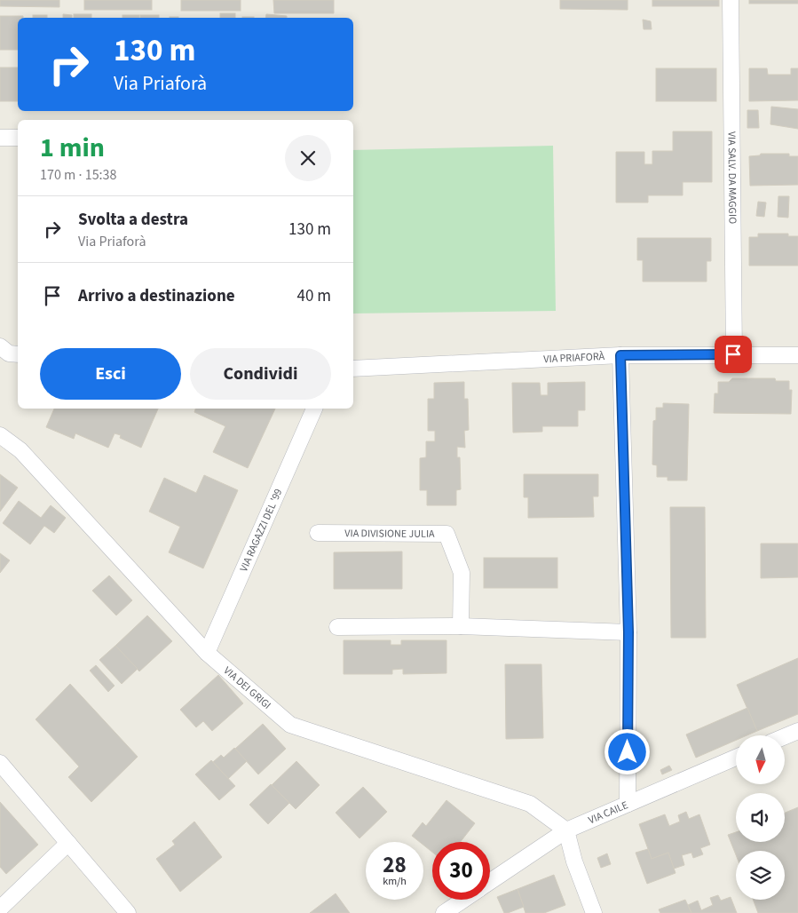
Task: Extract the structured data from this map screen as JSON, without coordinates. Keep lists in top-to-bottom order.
{
  "streets": {
    "street": [
      "VIA SALV. DA MAGGIO",
      "VIA PRIAFORÀ",
      "VIA RAGAZZI DEL '99",
      "VIA DIVISIONE JULIA",
      "VIA DEI GRIGI",
      "VIA CAILE"
    ]
  },
  "crossings": [
    ["VIA SALV. DA MAGGIO", "VIA PRIAFORÀ"],
    ["VIA RAGAZZI DEL '99", "VIA DEI GRIGI"],
    ["VIA DEI GRIGI", "VIA CAILE"]
  ],
  "north": "bottom",
  "page": {
    "turn": ["130 m", "Via Priaforà"],
    "heading": ["1 min", "170 m · 15:38"],
    "list": [
      {
        "name": "Svolta a destra",
        "note": "Via Priaforà",
        "value": "130 m"
      },
      {
        "name": "Arrivo a destinazione",
        "value": "40 m"
      }
    ],
    "buttons": ["Esci", "Condividi"],
    "speed": "28 km/h",
    "limit": "30"
  }
}
